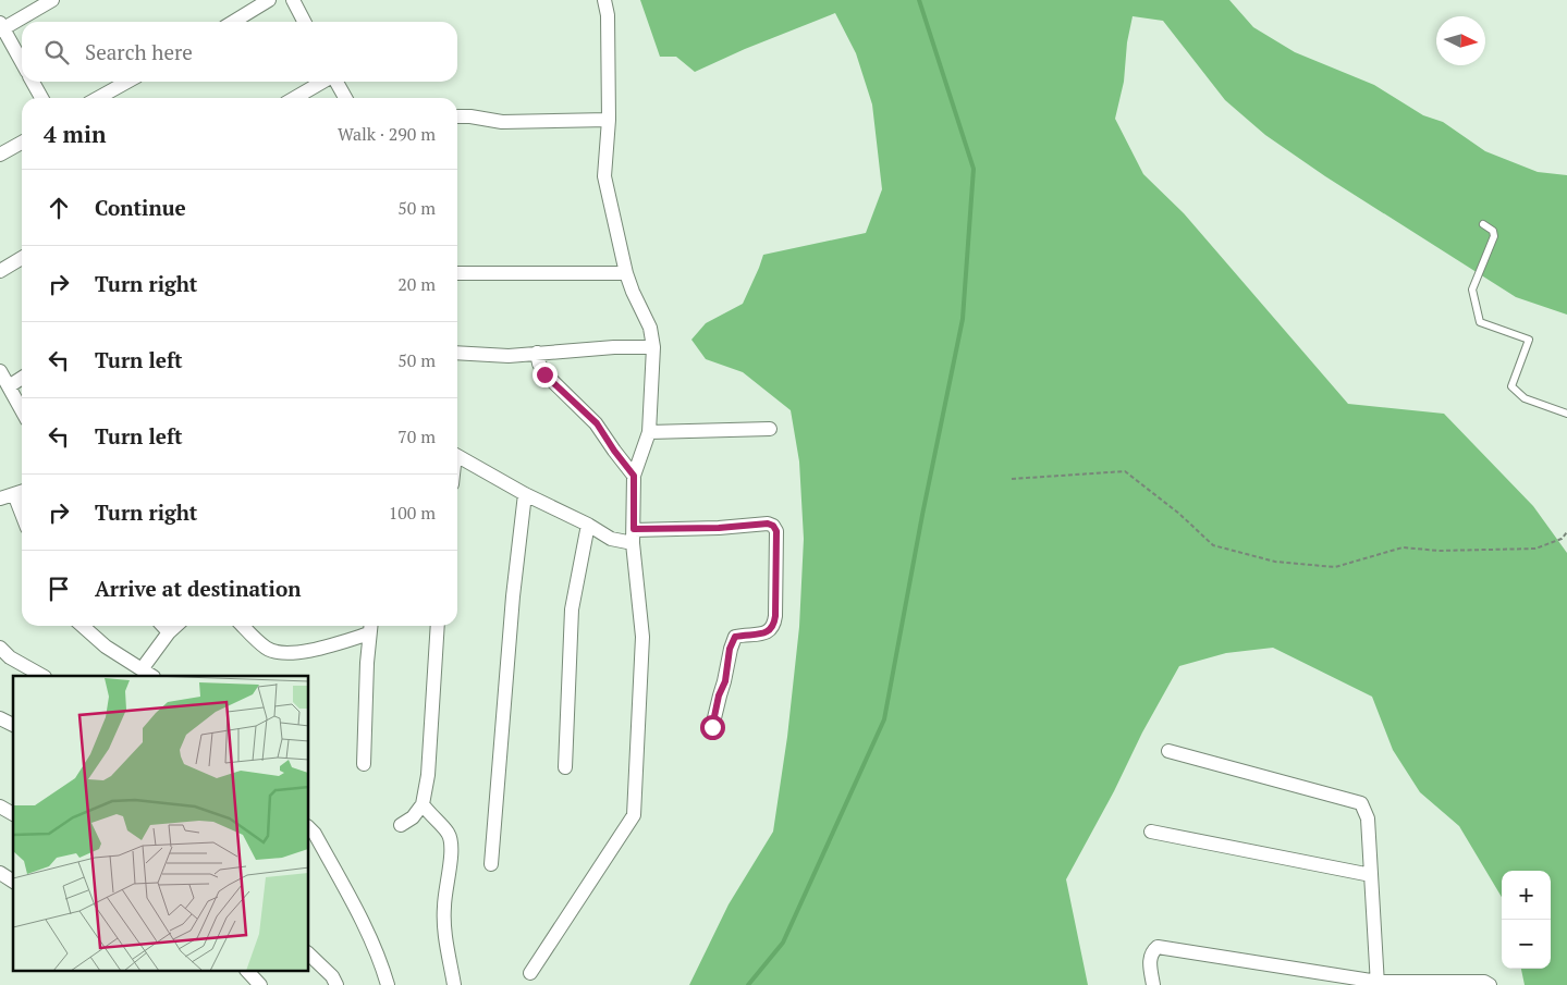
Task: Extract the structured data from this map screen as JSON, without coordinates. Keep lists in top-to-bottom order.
{
  "north": "right",
  "page": {
    "search": "Search here",
    "heading": ["4 min", "Walk · 290 m"],
    "list": [
      ["Continue", "50 m"],
      ["Turn right", "20 m"],
      ["Turn left", "50 m"],
      ["Turn left", "70 m"],
      ["Turn right", "100 m"],
      "Arrive at destination"
    ],
    "map_buttons": ["+", "−"]
  }
}
